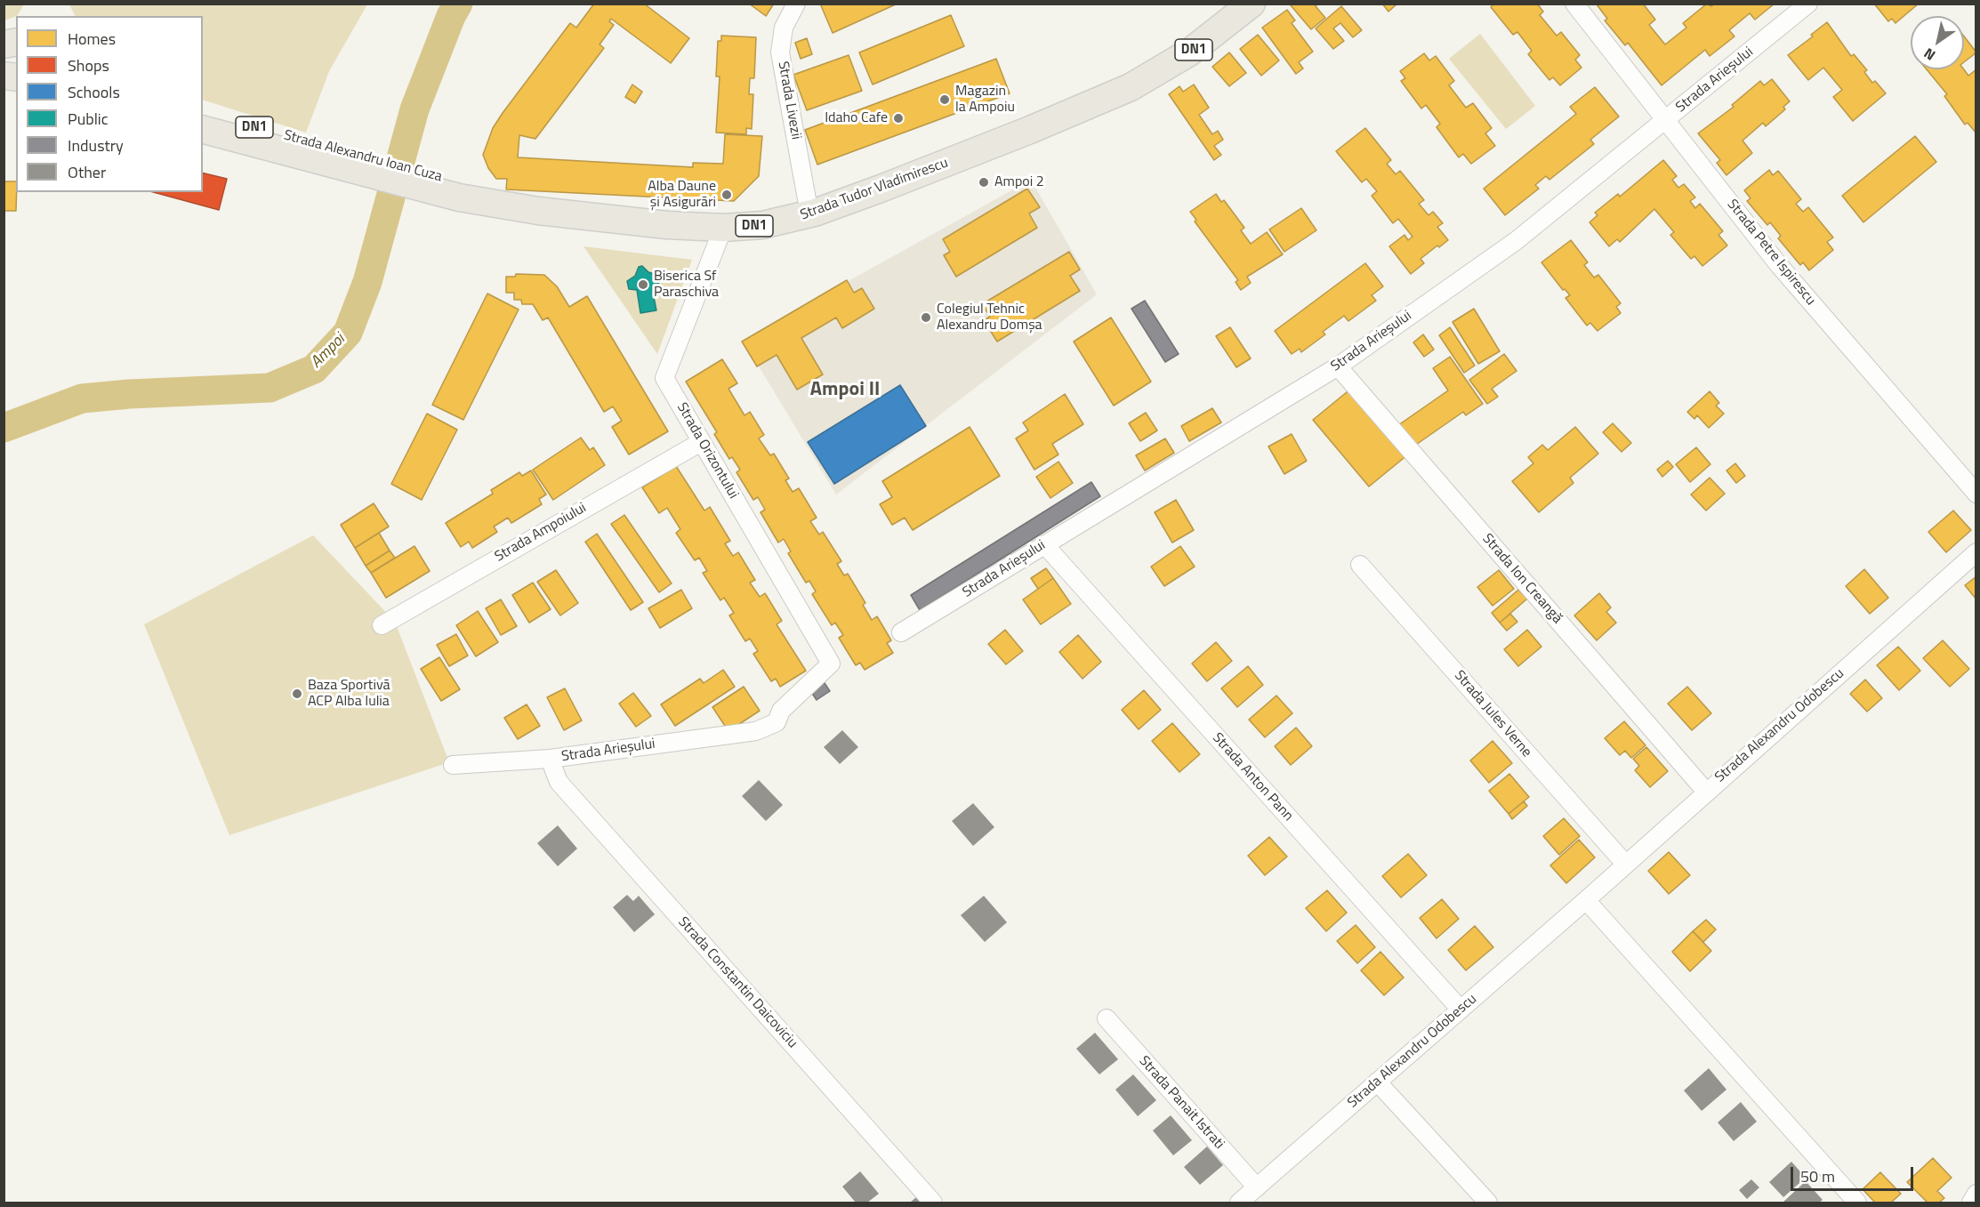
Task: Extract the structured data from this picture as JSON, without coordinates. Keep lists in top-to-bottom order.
{
  "streets": {
    "main road": ["DN1", "Strada Alexandru Ioan Cuza", "Strada Tudor Vladimirescu"],
    "street": [
      "Strada Arieșului",
      "Strada Livezii",
      "Strada Petre Ispirescu",
      "Strada Orizontului",
      "Strada Ampoiului",
      "Strada Ion Creangă",
      "Strada Jules Verne",
      "Strada Alexandru Odobescu",
      "Strada Anton Pann",
      "Strada Constantin Daicoviciu",
      "Strada Panait Istrati"
    ]
  },
  "crossings": [
    ["Strada Arieșului", "Strada Petre Ispirescu"],
    ["Strada Arieșului", "Strada Orizontului"],
    ["Strada Arieșului", "Strada Ion Creangă"],
    ["Strada Arieșului", "Strada Anton Pann"],
    ["Strada Arieșului", "Strada Constantin Daicoviciu"],
    ["Strada Livezii", "Strada Tudor Vladimirescu"],
    ["Strada Alexandru Ioan Cuza", "Strada Tudor Vladimirescu"],
    ["Strada Tudor Vladimirescu", "Strada Orizontului"],
    ["Strada Orizontului", "Strada Ampoiului"],
    ["Strada Ion Creangă", "Strada Alexandru Odobescu"],
    ["Strada Jules Verne", "Strada Alexandru Odobescu"],
    ["Strada Alexandru Odobescu", "Strada Anton Pann"],
    ["Strada Alexandru Odobescu", "Strada Panait Istrati"]
  ],
  "districts": ["Ampoi II"],
  "water": ["Ampoi"],
  "places": [
    "Magazin la Ampoiu",
    "Idaho Cafe",
    "Ampoi 2",
    "Alba Daune și Asigurări",
    "Biserica Sf Paraschiva",
    "Colegiul Tehnic Alexandru Domșa",
    "Baza Sportivă ACP Alba Iulia"
  ],
  "legend": [
    "Homes",
    "Shops",
    "Schools",
    "Public",
    "Industry",
    "Other"
  ],
  "scale_bar": "50 m",
  "north": "bottom left"
}
